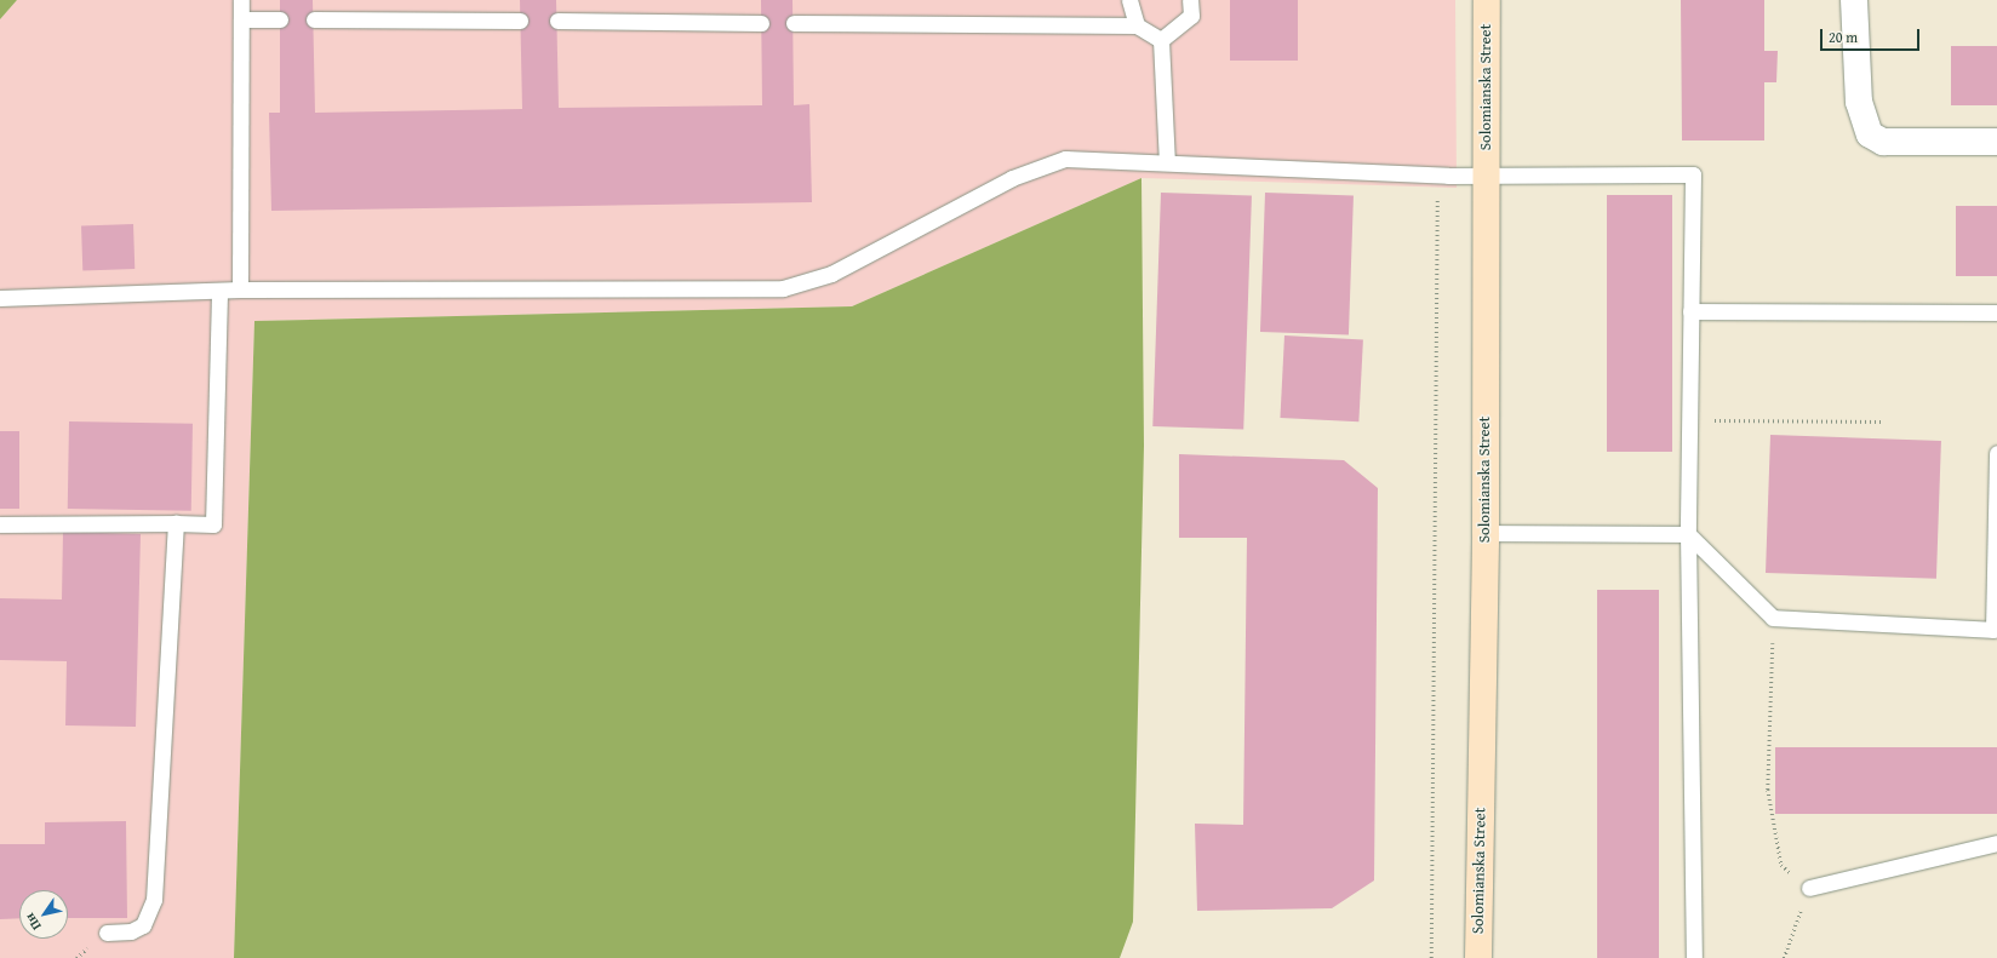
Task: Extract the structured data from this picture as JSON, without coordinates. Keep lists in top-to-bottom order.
{
  "streets": {
    "main road": ["Solomianska Street"]
  },
  "scale_bar": "20 m",
  "north": "bottom left"
}
